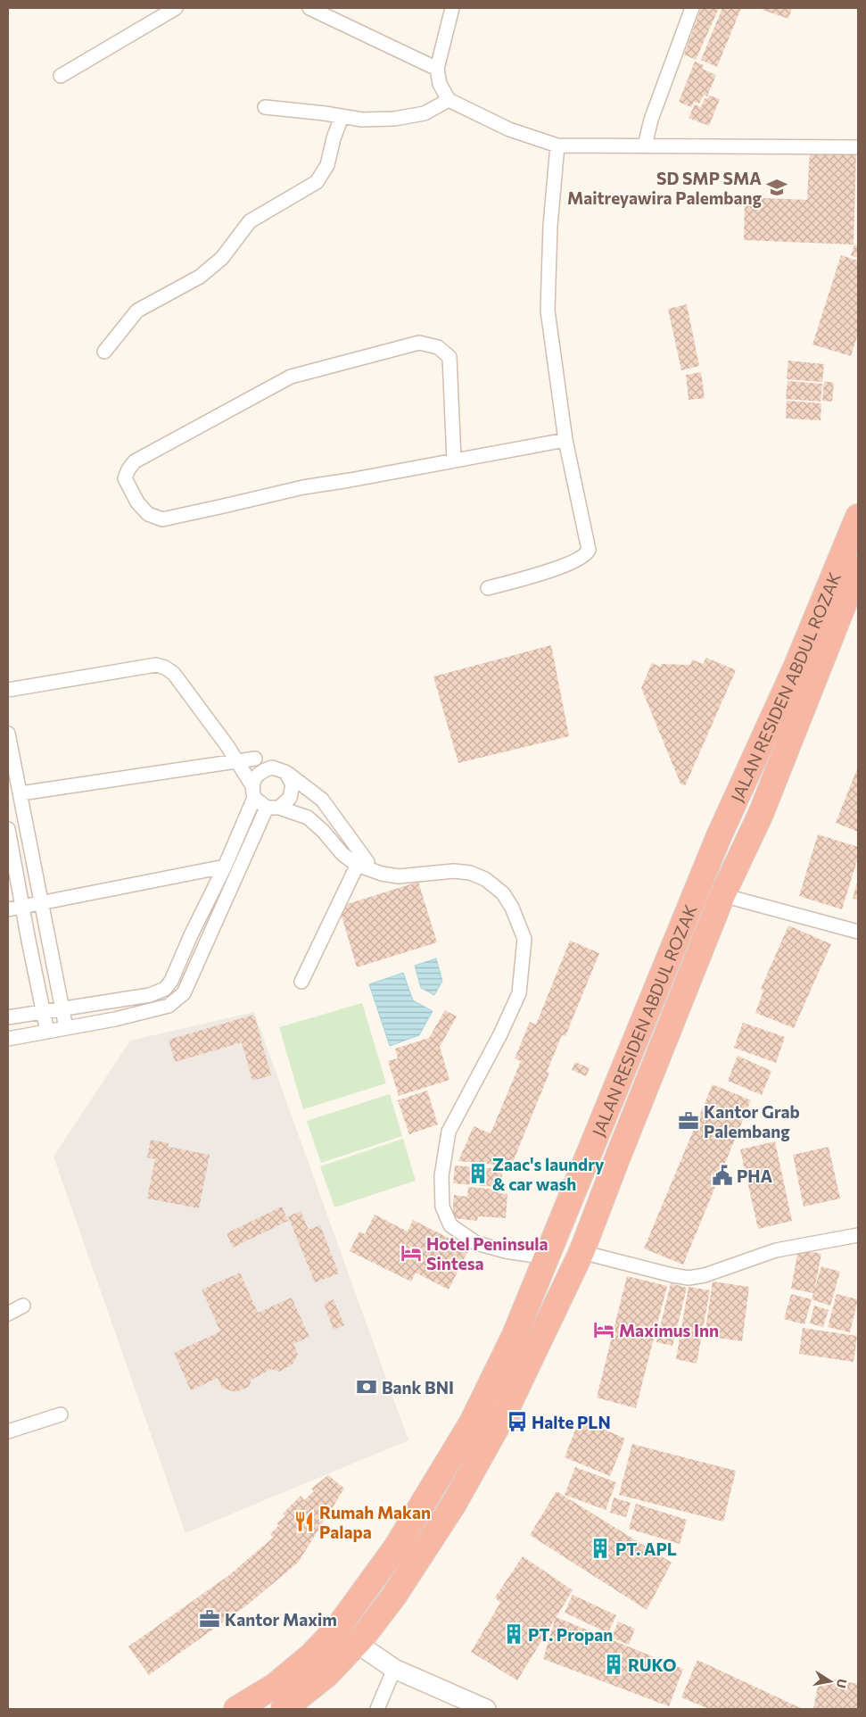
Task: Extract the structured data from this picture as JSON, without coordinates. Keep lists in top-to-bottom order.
{
  "streets": {
    "highway": ["JALAN RESIDEN ABDUL ROZAK"]
  },
  "places": {
    "school or university": ["SD SMP SMA Maitreyawira Palembang"],
    "office": ["Kantor Grab Palembang", "Kantor Maxim"],
    "building": [
      "Zaac's laundry & car wash",
      "PT. APL",
      "PT. Propan",
      "RUKO"
    ],
    "public building": ["PHA"],
    "hotel": ["Hotel Peninsula Sintesa", "Maximus Inn"],
    "bank": ["Bank BNI"],
    "bus stop": ["Halte PLN"],
    "restaurant": ["Rumah Makan Palapa"]
  },
  "north": "right"
}
